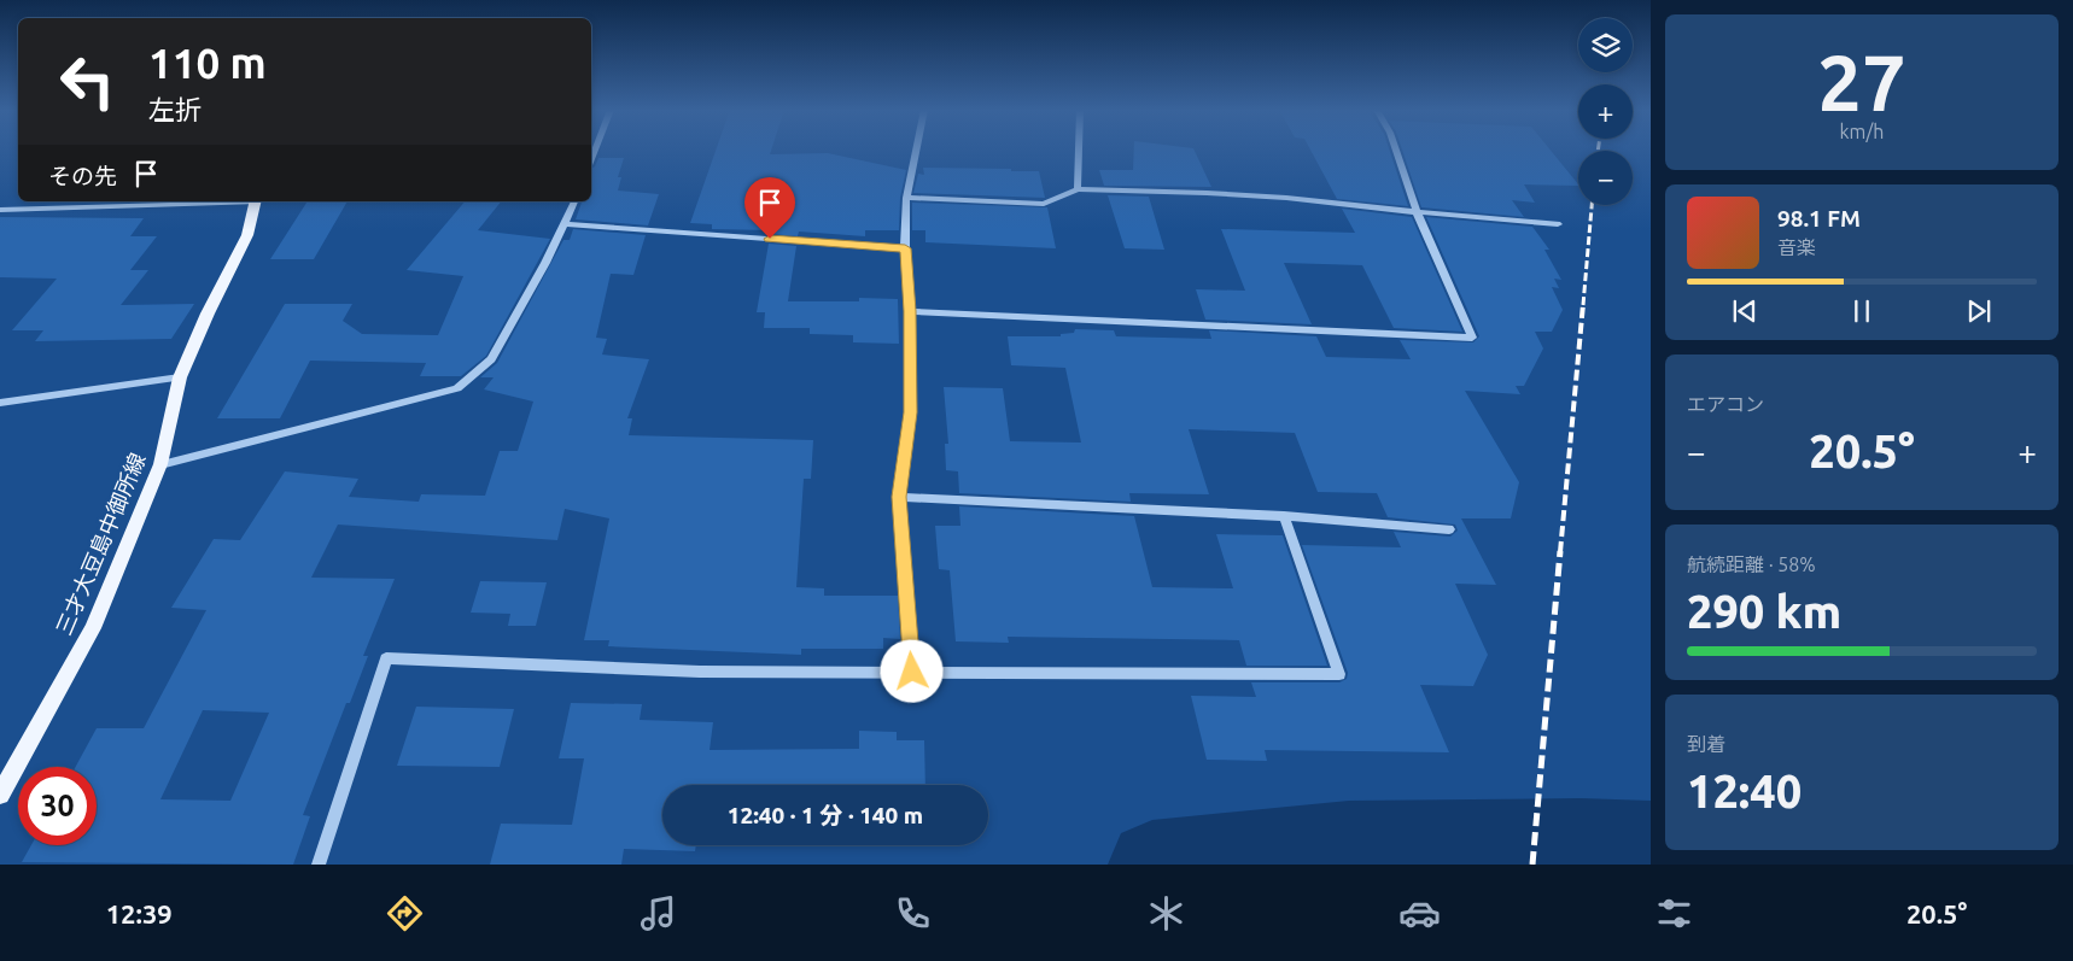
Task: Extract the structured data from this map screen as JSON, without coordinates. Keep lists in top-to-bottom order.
{
  "streets": {
    "main road": ["三才大豆島中御所線"]
  },
  "page": {
    "tile": [
      ["27", "km/h"],
      "エアコン",
      ["航続距離 · 58%", "290 km"],
      ["到着", "12:40"]
    ],
    "map_buttons": ["+", "−"],
    "turn": ["110 m", "左折"],
    "then": "その先",
    "song": ["98.1 FM", "音楽"],
    "heat": ["−", "20.5°", "+"],
    "limit": "30",
    "trip": "12:40 · 1 分 · 140 m",
    "tabs": ["12:39", "20.5°"]
  }
}
